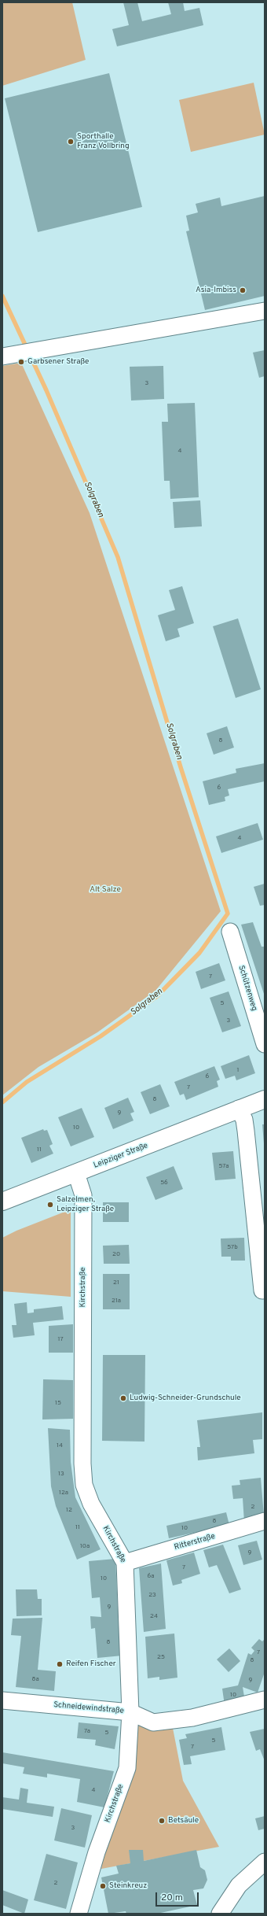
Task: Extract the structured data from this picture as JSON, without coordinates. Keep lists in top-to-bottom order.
{
  "streets": {
    "main road": ["Leipziger Straße"],
    "street": [
      "Schützenweg",
      "Kirchstraße",
      "Ritterstraße",
      "Schneidewindstraße"
    ]
  },
  "crossings": [
    ["Leipziger Straße", "Kirchstraße"],
    ["Kirchstraße", "Ritterstraße"],
    ["Kirchstraße", "Schneidewindstraße"]
  ],
  "water": ["Solgraben"],
  "parks": ["Alt Salze"],
  "places": [
    "Sporthalle Franz Vollbring",
    "Asia-Imbiss",
    "Garbsener Straße",
    "Salzelmen, Leipziger Straße",
    "Ludwig-Schneider-Grundschule",
    "Reifen Fischer",
    "Betsäule",
    "Steinkreuz"
  ],
  "house_numbers": [
    "3",
    "4",
    "8",
    "6",
    "4",
    "7",
    "5",
    "3",
    "1",
    "6",
    "7",
    "8",
    "9",
    "10",
    "11",
    "57a",
    "56",
    "57b",
    "20",
    "21",
    "21a",
    "17",
    "15",
    "14",
    "13",
    "12a",
    "2",
    "12",
    "8",
    "11",
    "10",
    "10a",
    "9",
    "7",
    "6a",
    "10",
    "23",
    "9",
    "24",
    "8",
    "7",
    "25",
    "8",
    "8a",
    "9",
    "10",
    "7a",
    "5",
    "5",
    "7",
    "4",
    "3",
    "2"
  ],
  "scale_bar": "20 m"
}
